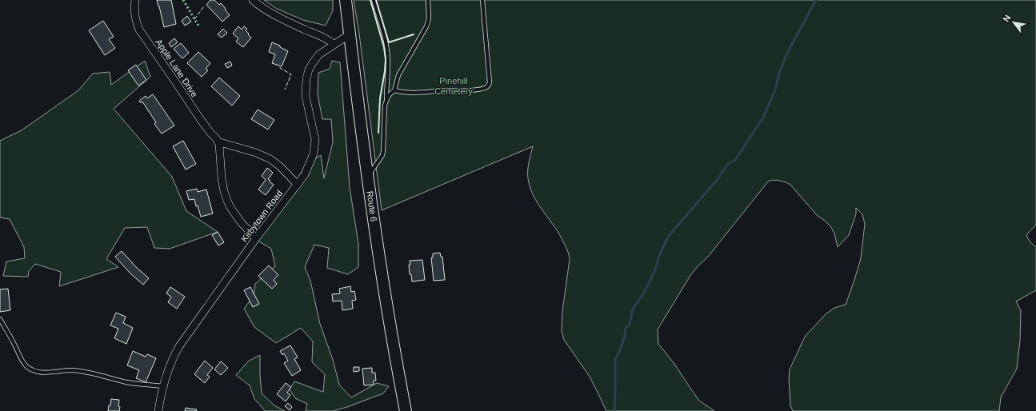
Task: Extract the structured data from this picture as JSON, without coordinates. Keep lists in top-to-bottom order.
{
  "streets": {
    "main road": ["Route 6"],
    "street": ["Apple Lane Drive", "Kirbytown Road"]
  },
  "crossings": [
    ["Apple Lane Drive", "Kirbytown Road"],
    ["Route 6", "Kirbytown Road"]
  ],
  "parks": ["Pinehill Cemetery"],
  "north": "top left"
}
